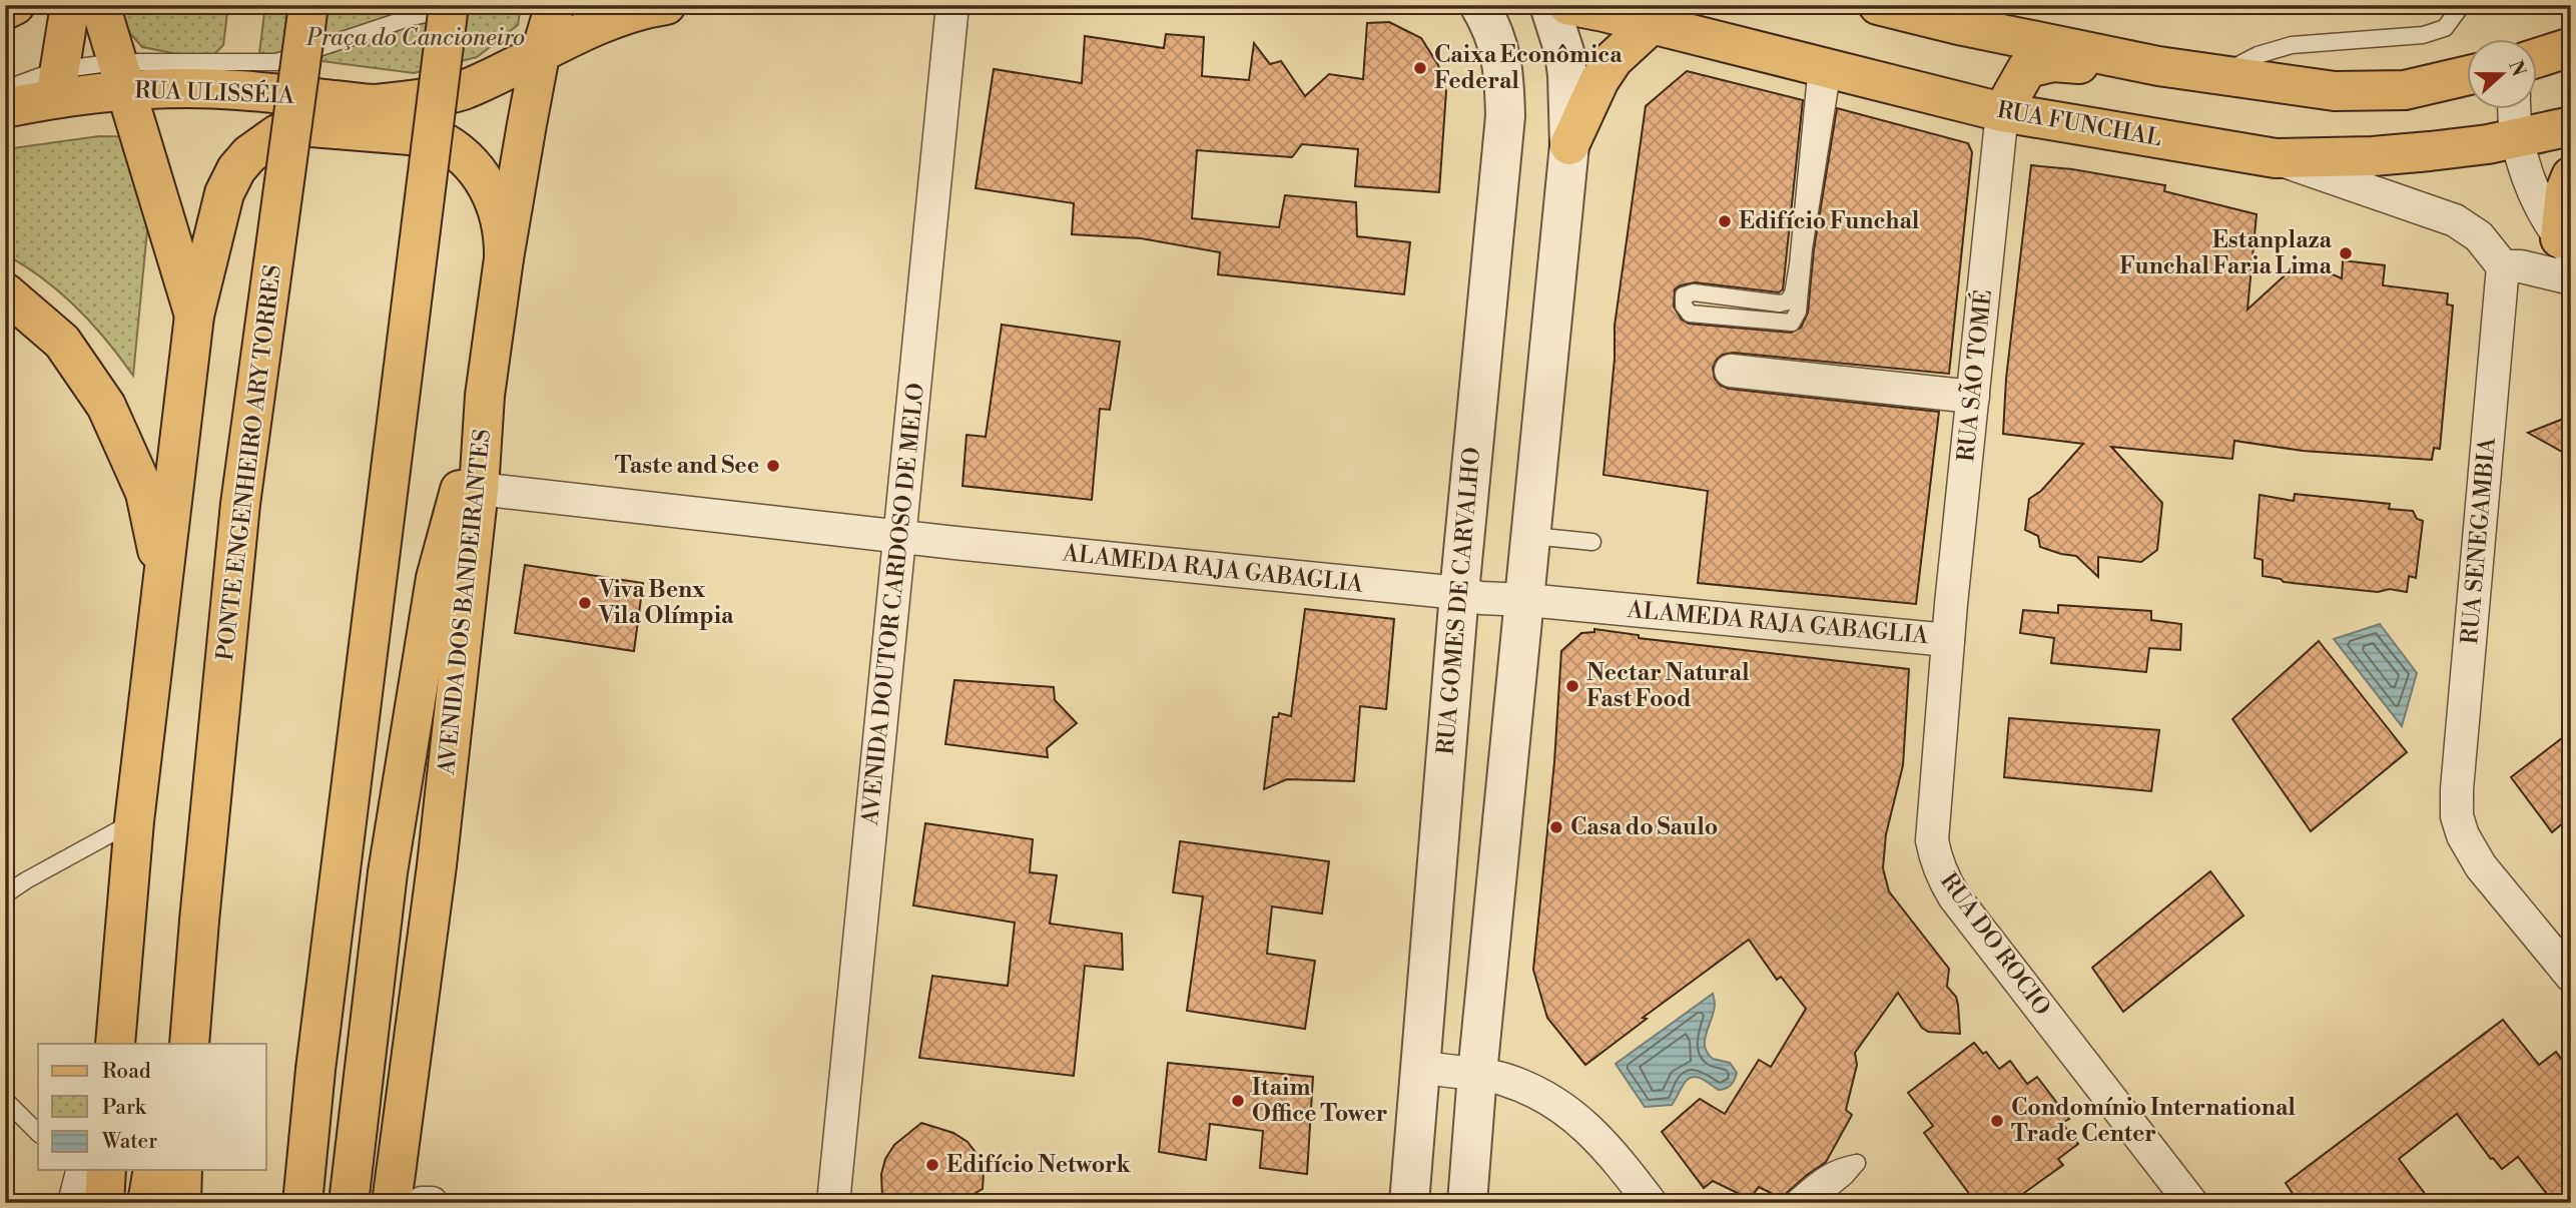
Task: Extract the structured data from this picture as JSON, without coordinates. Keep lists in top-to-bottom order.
{
  "streets": {
    "main road": [
      "RUA ULISSÉIA",
      "RUA FUNCHAL",
      "PONTE ENGENHEIRO ARY TORRES",
      "AVENIDA DOS BANDEIRANTES"
    ],
    "street": [
      "RUA SÃO TOMÉ",
      "RUA SENEGAMBIA",
      "ALAMEDA RAJA GABAGLIA",
      "RUA GOMES DE CARVALHO",
      "AVENIDA DOUTOR CARDOSO DE MELO",
      "RUA DO ROCIO"
    ]
  },
  "crossings": [
    ["RUA ULISSÉIA", "AVENIDA DOS BANDEIRANTES"],
    ["RUA FUNCHAL", "RUA SÃO TOMÉ"],
    ["RUA FUNCHAL", "RUA SENEGAMBIA"],
    ["RUA SÃO TOMÉ", "ALAMEDA RAJA GABAGLIA"],
    ["RUA SÃO TOMÉ", "RUA DO ROCIO"],
    ["ALAMEDA RAJA GABAGLIA", "RUA GOMES DE CARVALHO"],
    ["ALAMEDA RAJA GABAGLIA", "AVENIDA DOS BANDEIRANTES"],
    ["ALAMEDA RAJA GABAGLIA", "AVENIDA DOUTOR CARDOSO DE MELO"],
    ["ALAMEDA RAJA GABAGLIA", "RUA DO ROCIO"]
  ],
  "parks": ["Praça do Cancioneiro"],
  "places": [
    "Caixa Econômica Federal",
    "Edifício Funchal",
    "Estanplaza Funchal Faria Lima",
    "Taste and See",
    "Viva Benx Vila Olímpia",
    "Nectar Natural Fast Food",
    "Casa do Saulo",
    "Itaim Office Tower",
    "Condomínio International Trade Center",
    "Edifício Network"
  ],
  "legend": ["Road", "Park", "Water"],
  "north": "right"
}
